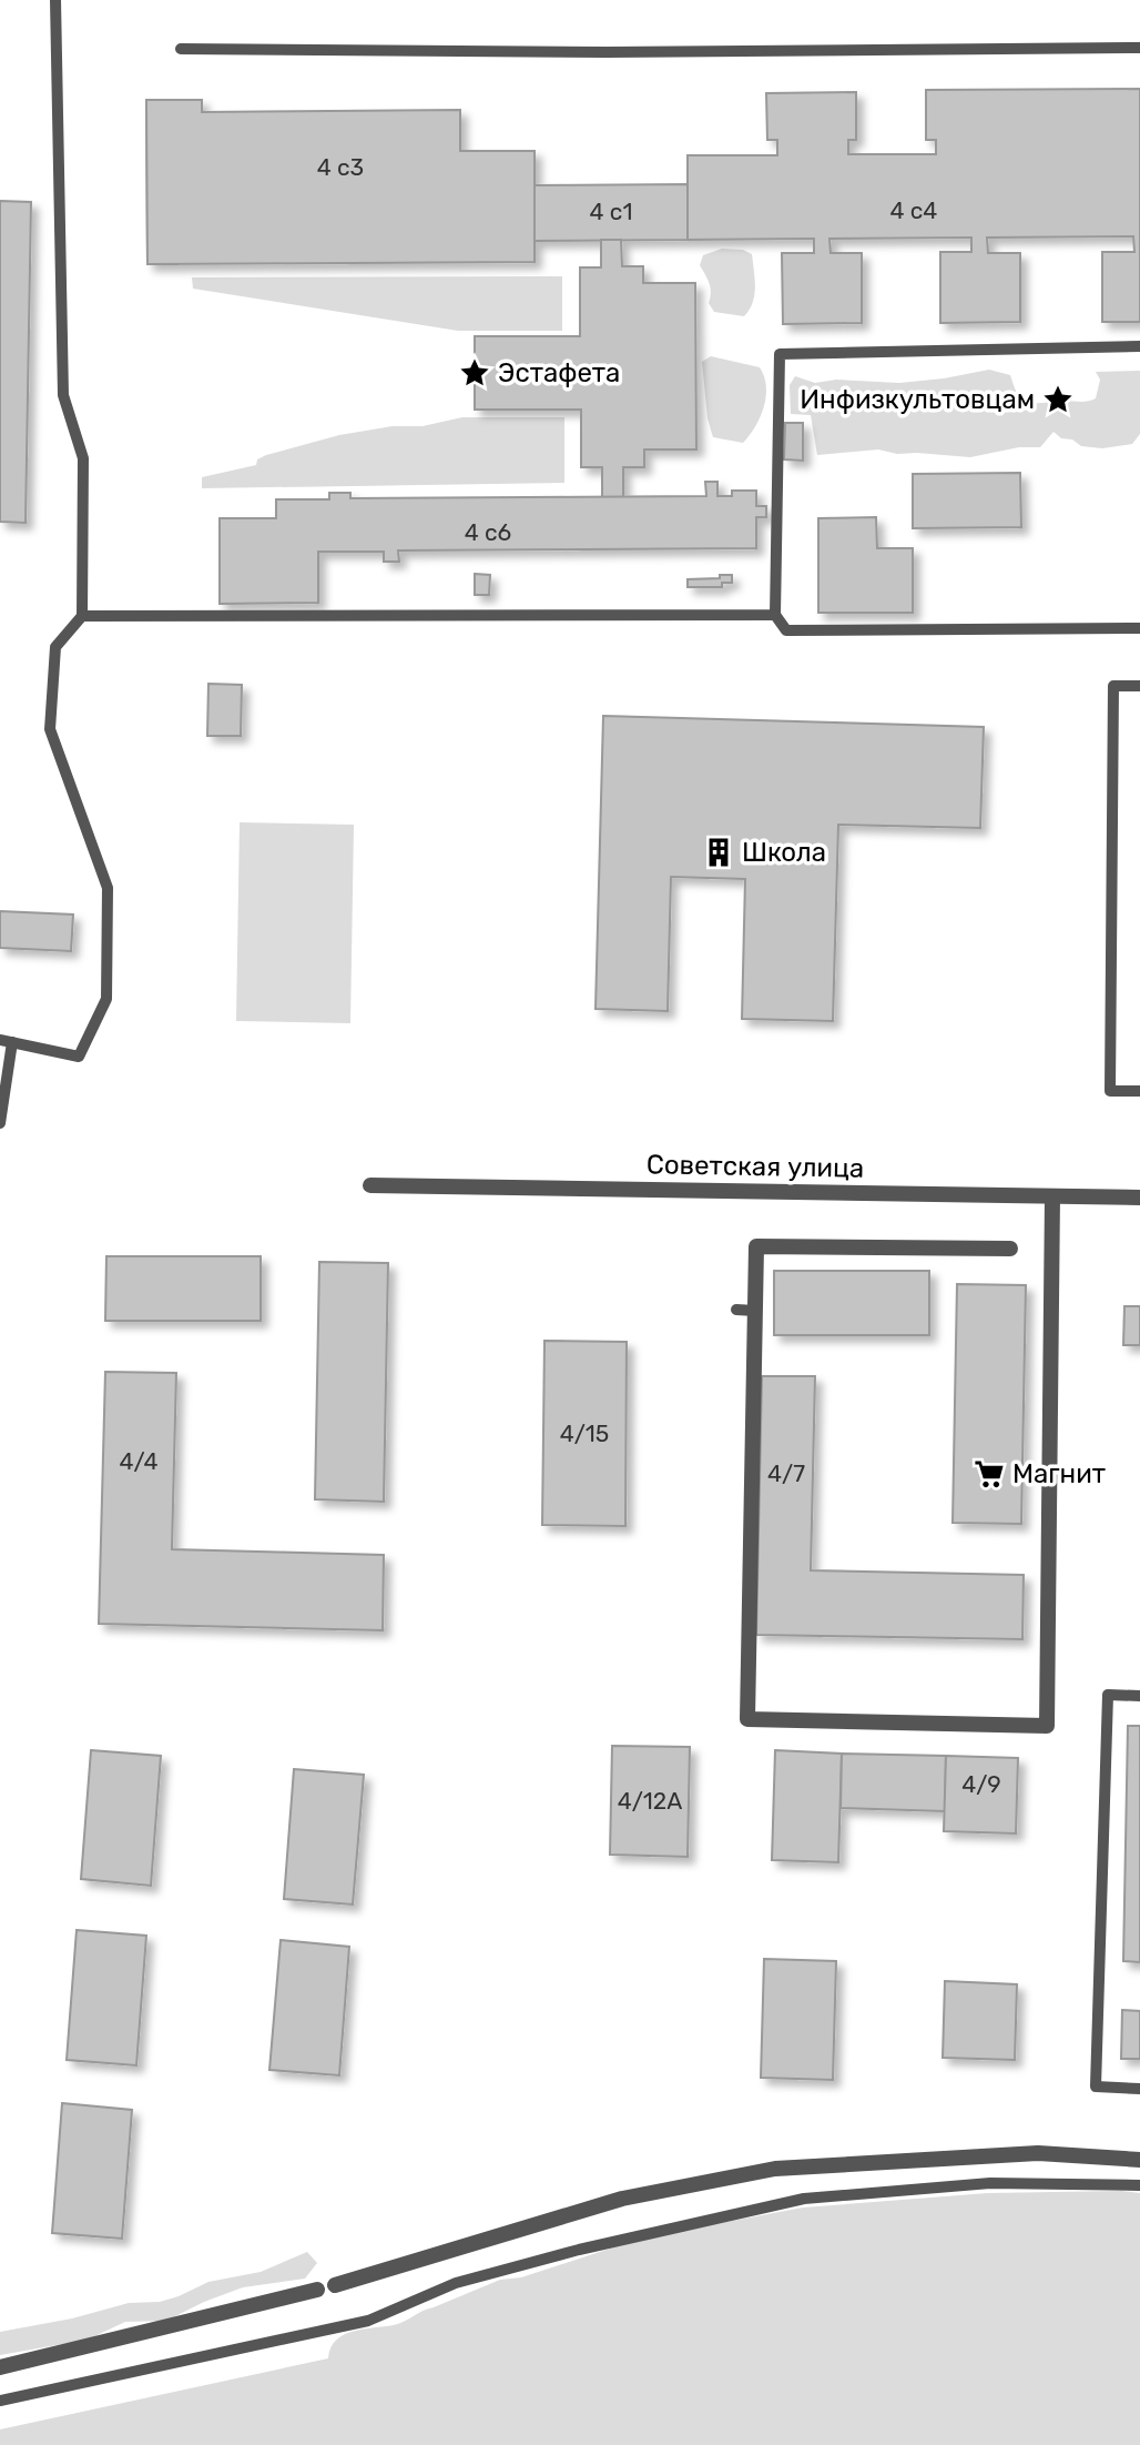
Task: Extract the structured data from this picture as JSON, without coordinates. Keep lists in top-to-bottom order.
{
  "streets": {
    "street": ["Советская улица"]
  },
  "places": {
    "place": ["Эстафета", "Инфизкультовцам"],
    "building": ["Школа"],
    "supermarket": ["Магнит"]
  },
  "house_numbers": [
    "4 с3",
    "4 с4",
    "4 с1",
    "4 c6",
    "4/15",
    "4/4",
    "4/7",
    "4/9",
    "4/12А"
  ]
}
